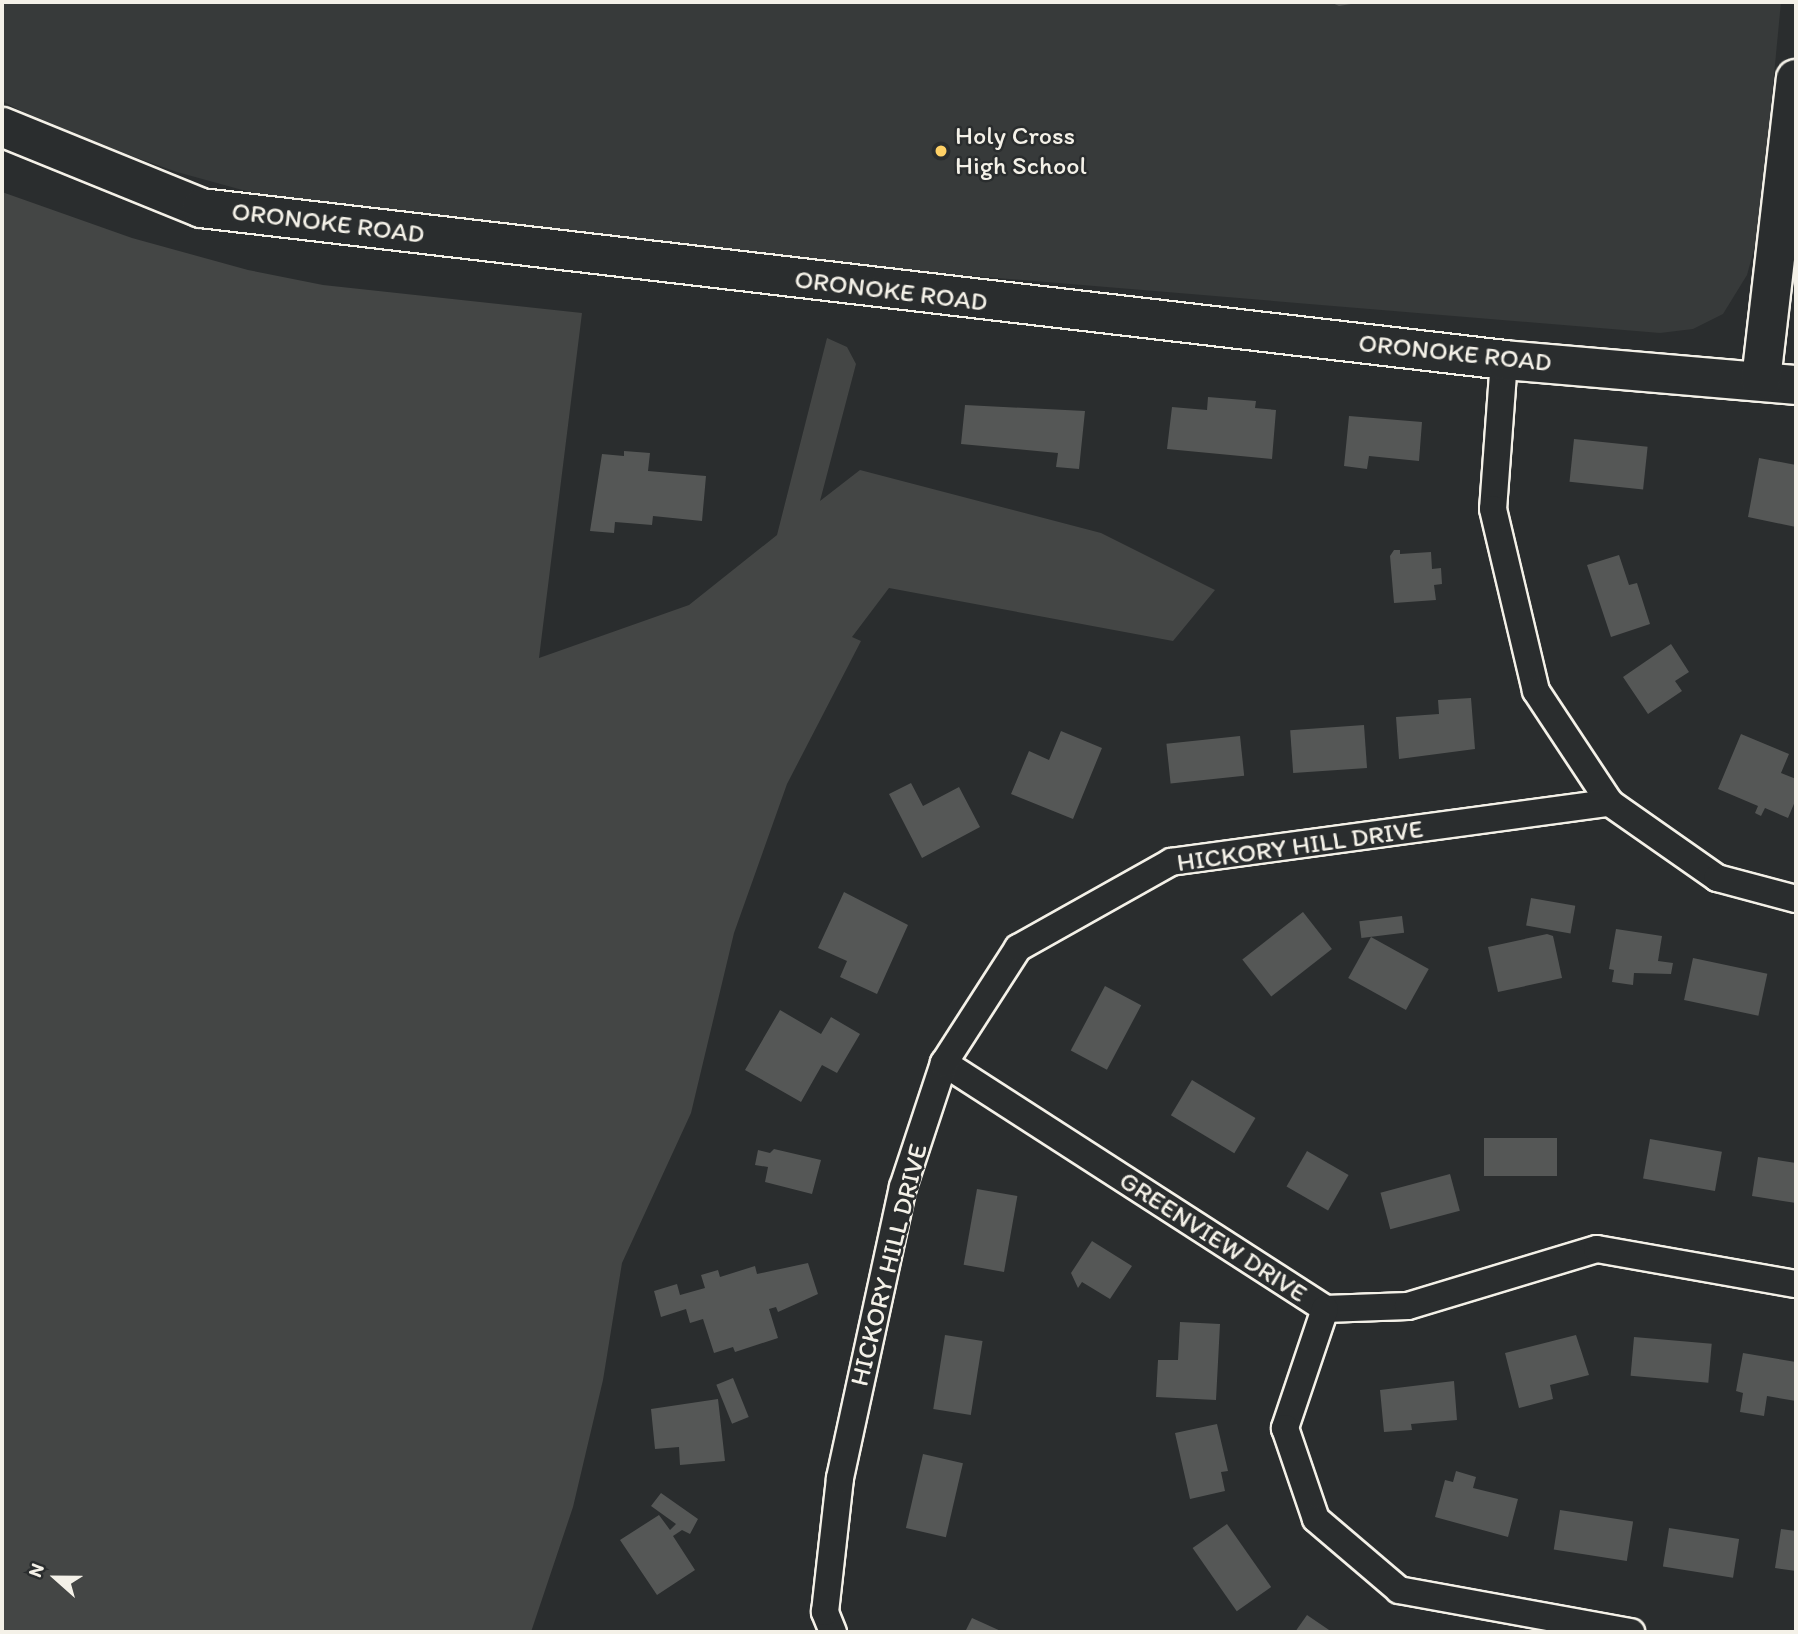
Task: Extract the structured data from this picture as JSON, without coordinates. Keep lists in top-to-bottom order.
{
  "streets": {
    "street": ["ORONOKE ROAD", "HICKORY HILL DRIVE", "GREENVIEW DRIVE"]
  },
  "crossings": [
    ["HICKORY HILL DRIVE", "GREENVIEW DRIVE"]
  ],
  "places": ["Holy Cross High School"],
  "north": "left"
}
